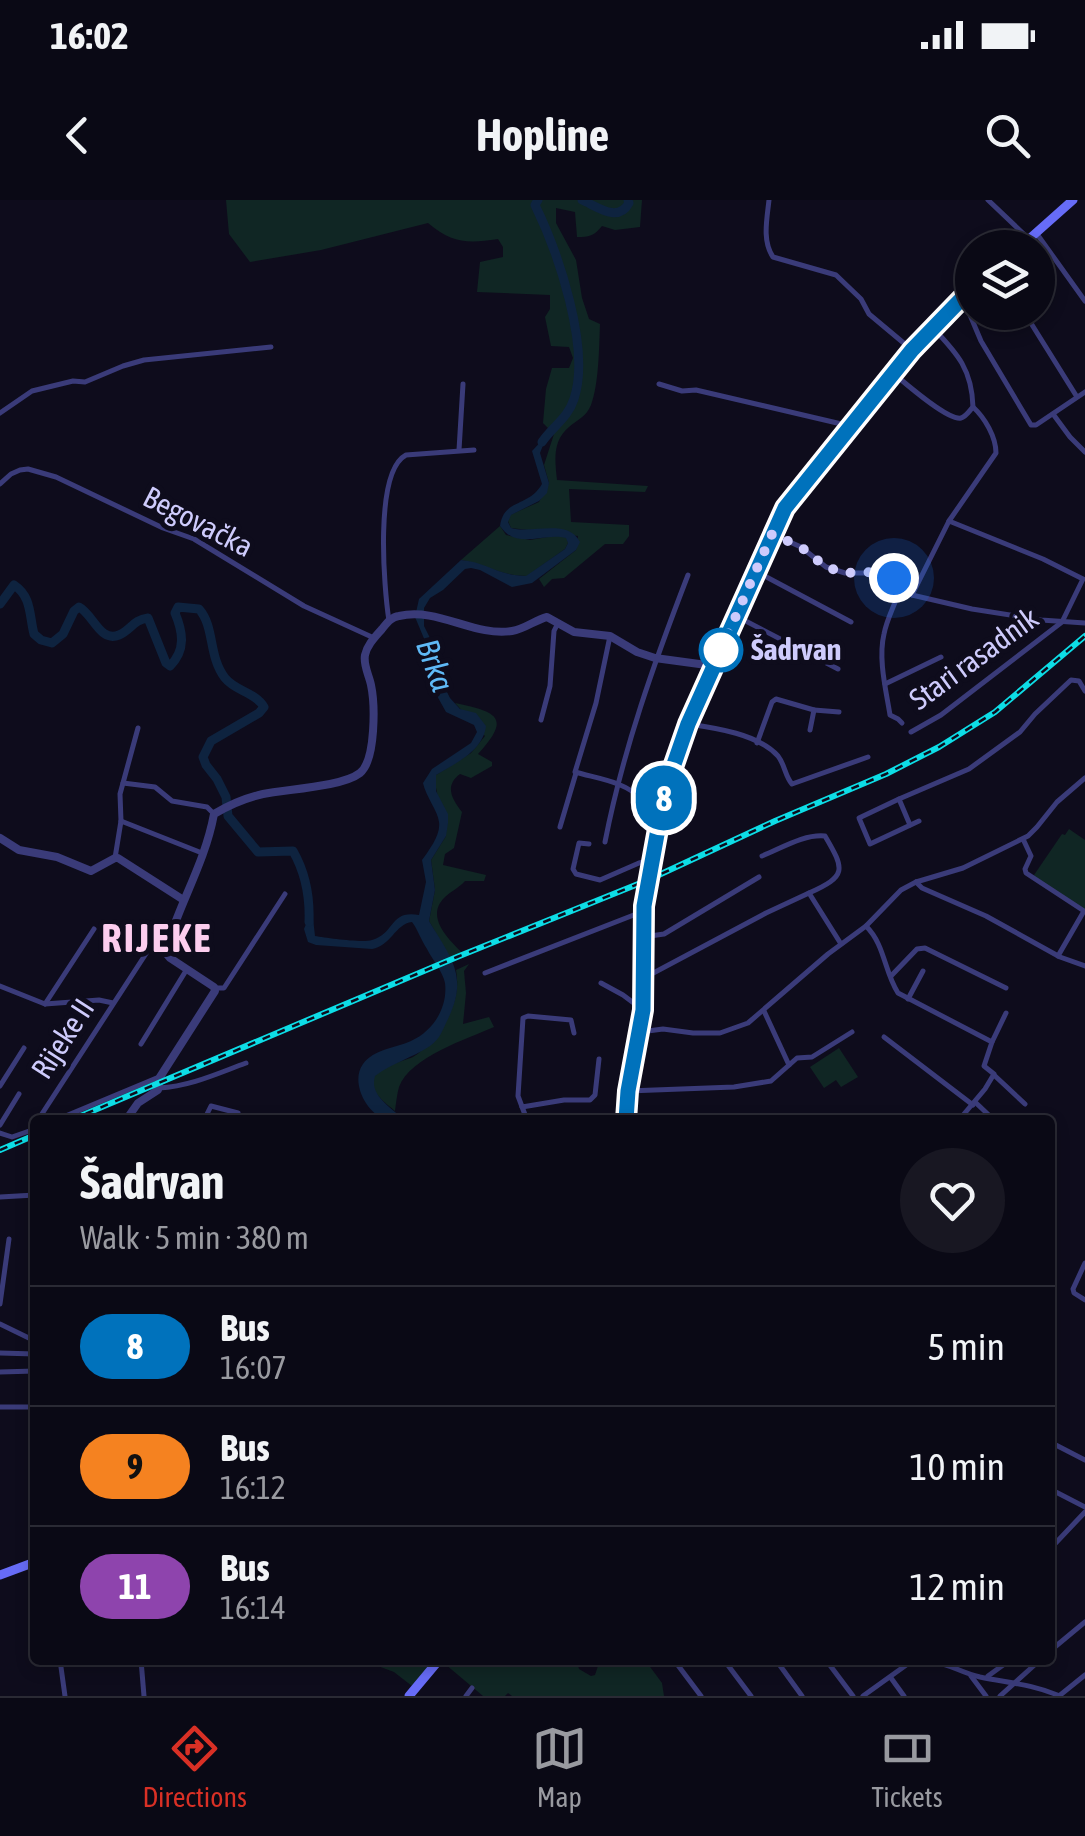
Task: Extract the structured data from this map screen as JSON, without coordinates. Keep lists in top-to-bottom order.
{
  "streets": {
    "street": ["Begovačka", "Stari rasadnik", "Rijeke II"]
  },
  "districts": ["RIJEKE"],
  "water": ["Brka"],
  "places": ["Šadrvan"],
  "lines": ["bus line 8"],
  "page": {
    "status": "16:02",
    "header": "Hopline",
    "on_map": "8",
    "heading": ["Šadrvan", "Walk · 5 min · 380 m"],
    "list": [
      {
        "mark": "8",
        "name": "Bus",
        "note": "16:07",
        "value": "5 min"
      },
      {
        "mark": "9",
        "name": "Bus",
        "note": "16:12",
        "value": "10 min"
      },
      {
        "mark": "11",
        "name": "Bus",
        "note": "16:14",
        "value": "12 min"
      }
    ],
    "tabs": ["Directions", "Map", "Tickets"]
  }
}
